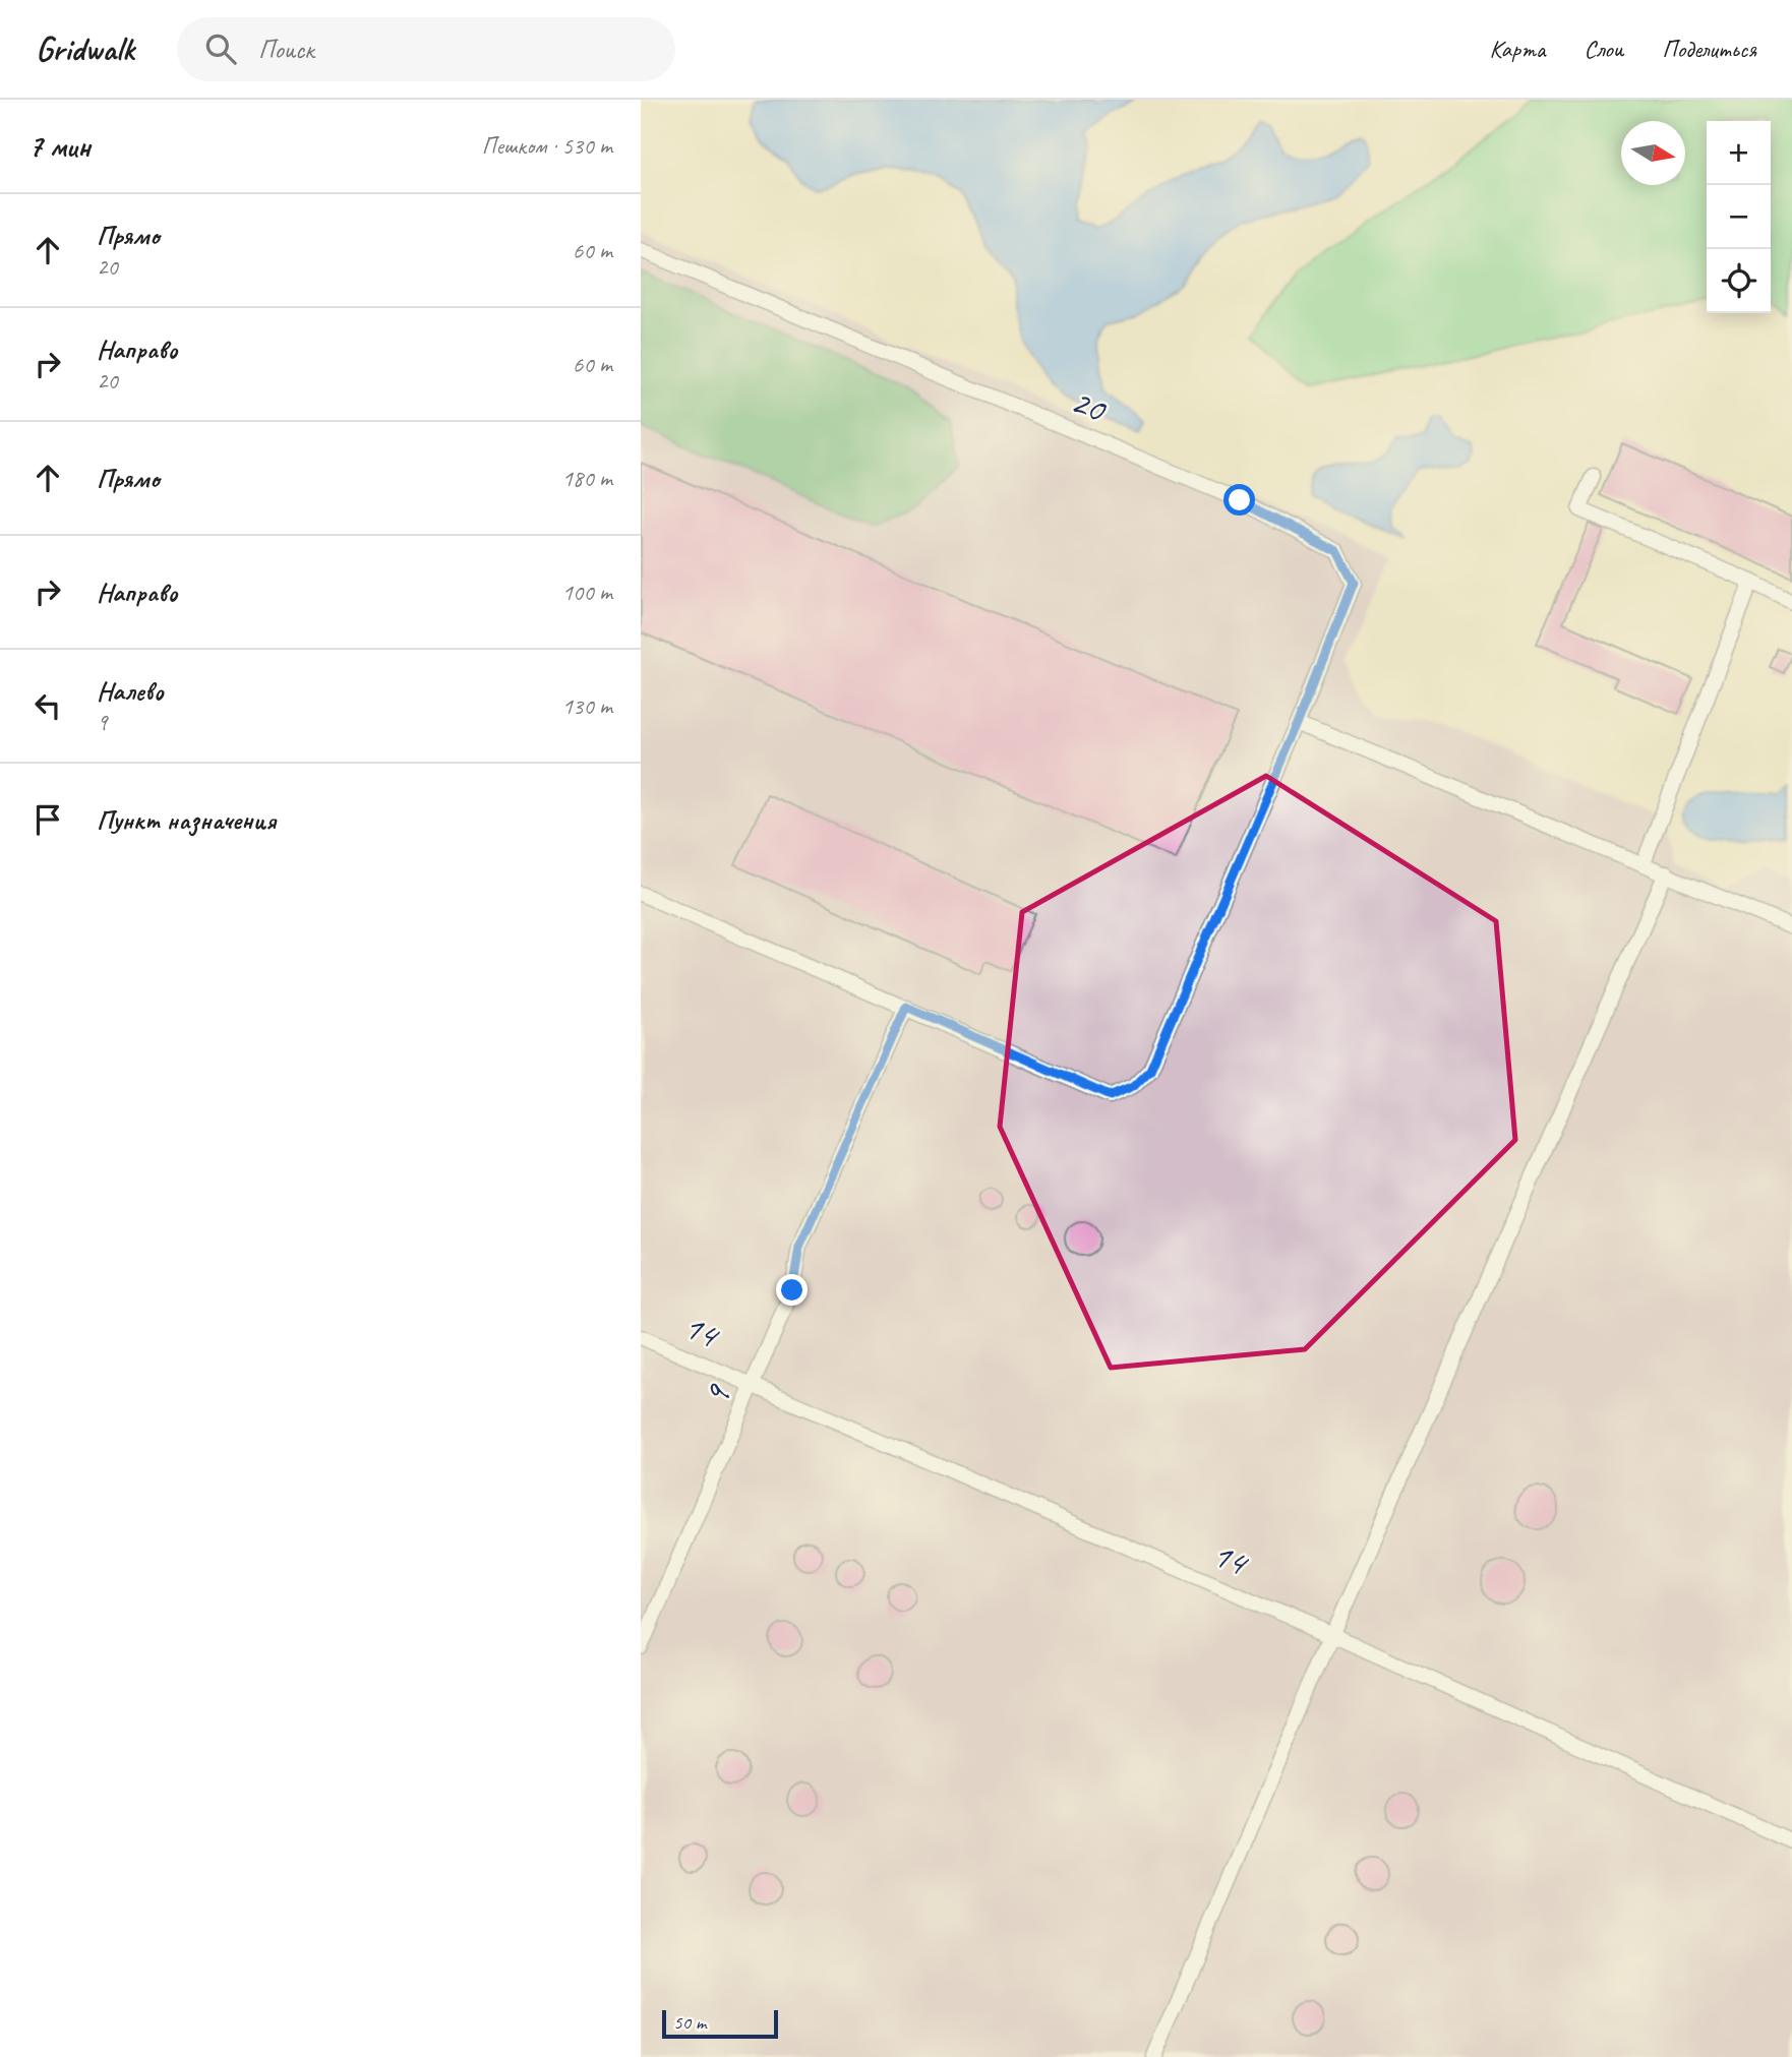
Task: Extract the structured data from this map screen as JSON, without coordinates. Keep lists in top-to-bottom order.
{
  "streets": {
    "lane": ["20", "14", "9"]
  },
  "crossings": [
    ["20", "9"],
    ["14", "9"]
  ],
  "scale_bar": "50 m",
  "north": "right",
  "page": {
    "header": "Gridwalk",
    "search": "Поиск",
    "nav": ["Карта", "Слои", "Поделиться"],
    "heading": ["7 мин", "Пешком · 530 m"],
    "map_buttons": ["+", "−"],
    "list": [
      ["Прямо", "20", "60 m"],
      ["Направо", "20", "60 m"],
      ["Прямо", "180 m"],
      ["Направо", "100 m"],
      ["Налево", "9", "130 m"],
      "Пункт назначения"
    ],
    "scale": "50 m"
  }
}
